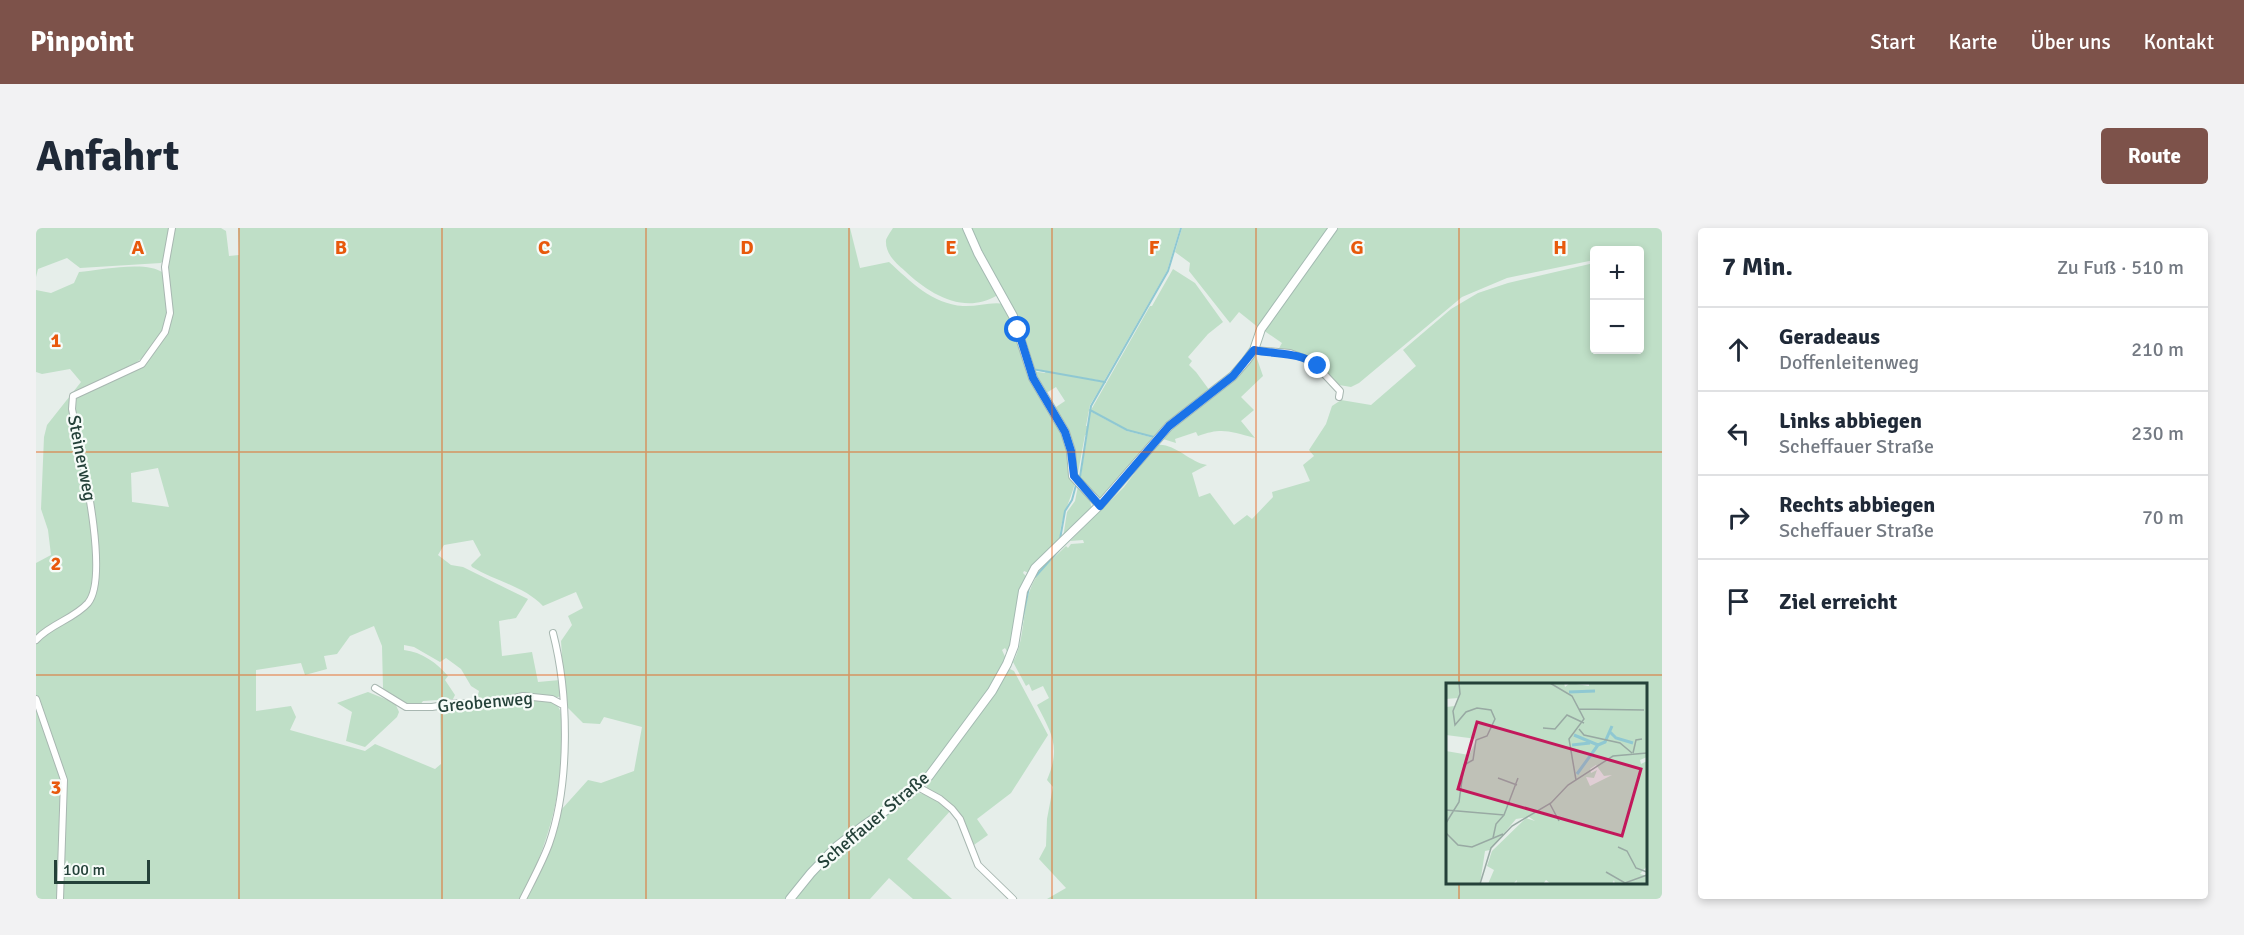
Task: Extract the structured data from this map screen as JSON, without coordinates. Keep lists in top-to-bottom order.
{
  "streets": {
    "street": ["Steinerweg", "Greobenweg", "Scheffauer Straße"]
  },
  "scale_bar": "100 m",
  "page": {
    "header": "Pinpoint",
    "nav": [
      "Start",
      "Karte",
      "Über uns",
      "Kontakt"
    ],
    "buttons": "Route",
    "title": "Anfahrt",
    "heading": ["7 Min.", "Zu Fuß · 510 m"],
    "map_buttons": ["+", "−"],
    "list": [
      ["Geradeaus", "Doffenleitenweg", "210 m"],
      ["Links abbiegen", "Scheffauer Straße", "230 m"],
      ["Rechts abbiegen", "Scheffauer Straße", "70 m"],
      "Ziel erreicht"
    ],
    "scale": "100 m"
  },
  "grid": {
    "columns": [
      "A",
      "B",
      "C",
      "D",
      "E",
      "F",
      "G",
      "H"
    ],
    "rows": ["1", "2", "3"]
  }
}
